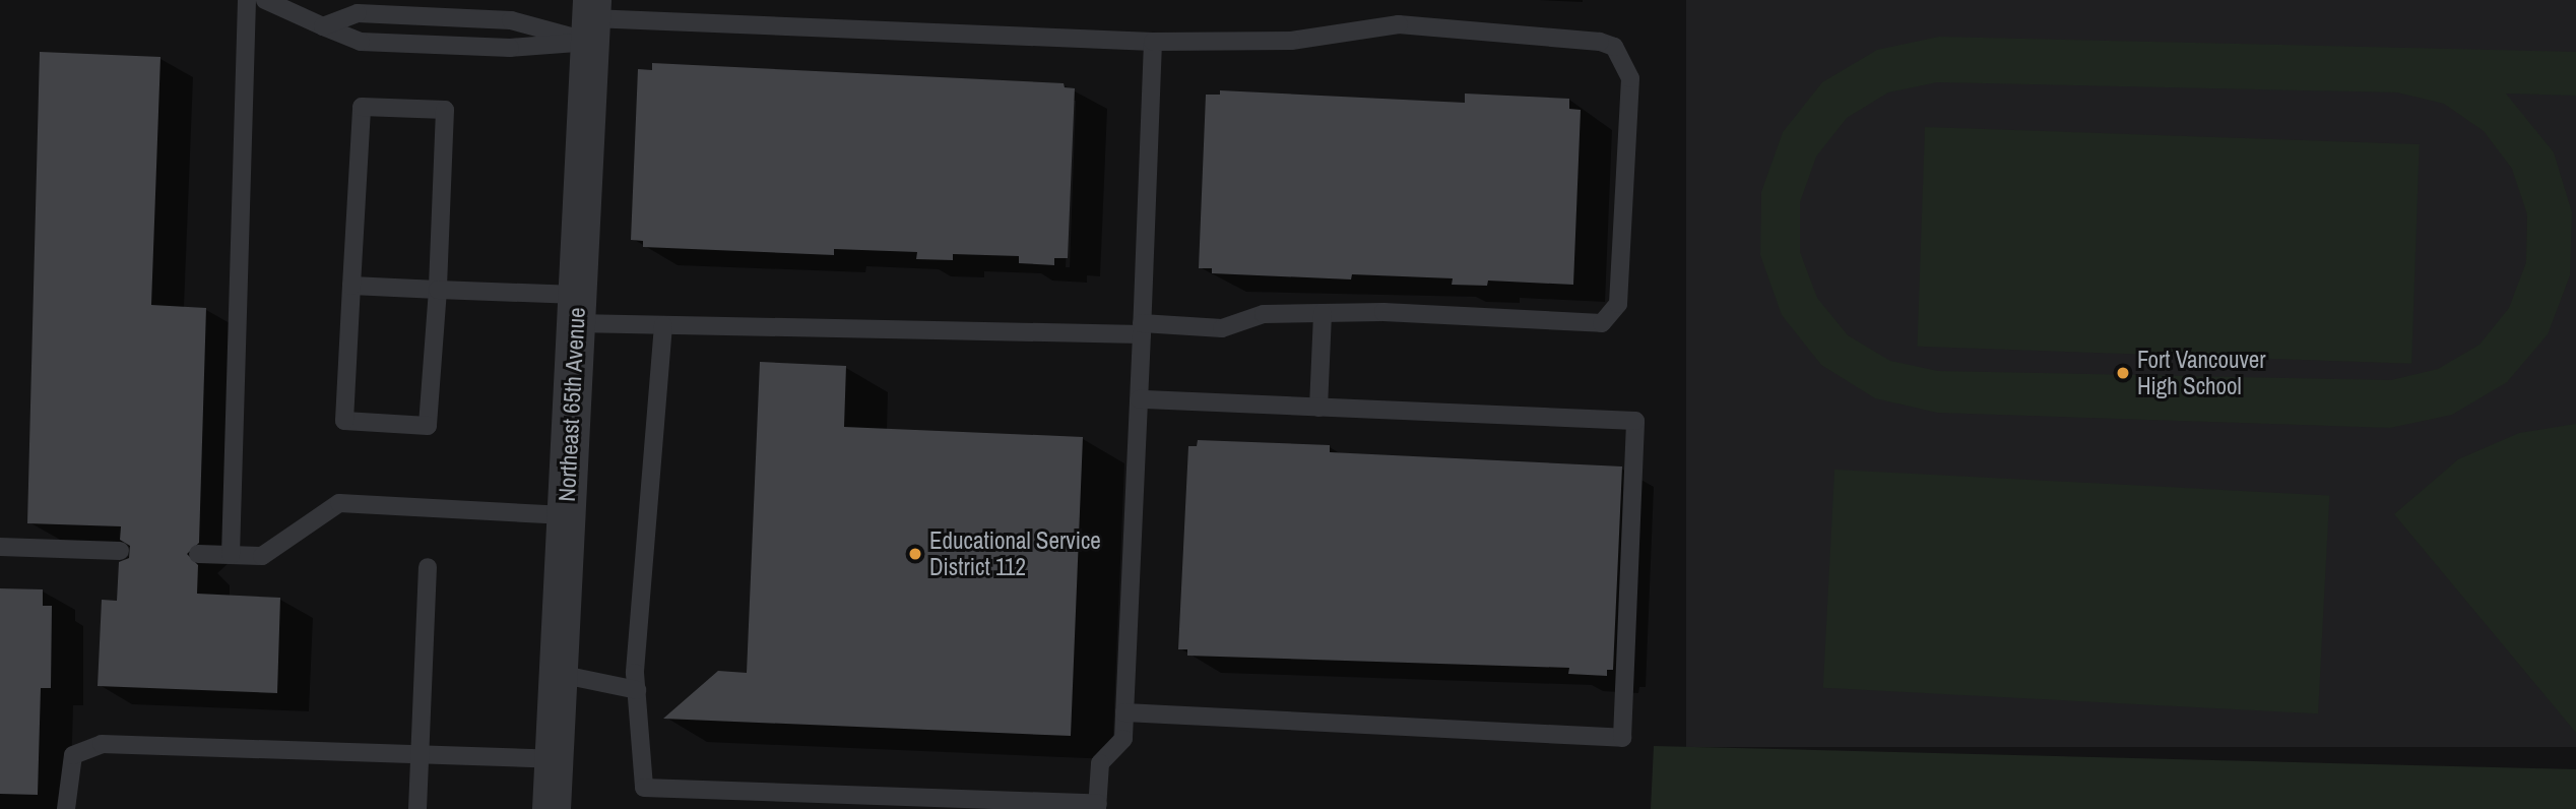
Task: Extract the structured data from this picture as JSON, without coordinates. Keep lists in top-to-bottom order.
{
  "streets": {
    "street": ["Northeast 65th Avenue"]
  },
  "places": ["Fort Vancouver High School", "Educational Service District 112"]
}
